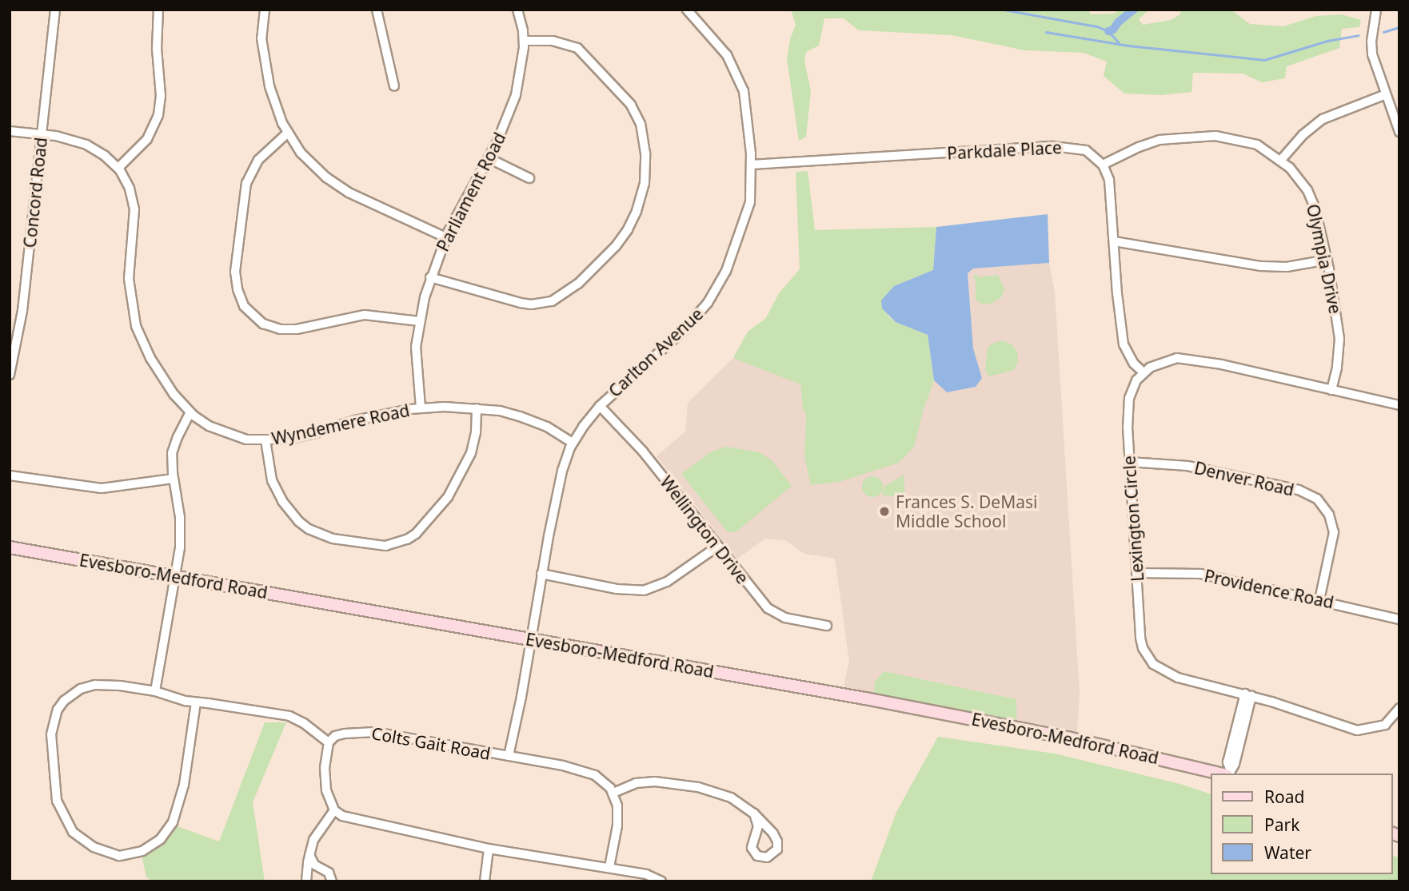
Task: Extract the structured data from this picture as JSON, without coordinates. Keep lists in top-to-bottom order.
{
  "streets": {
    "street": [
      "Parkdale Place",
      "Parliament Road",
      "Concord Road",
      "Olympia Drive",
      "Carlton Avenue",
      "Wyndemere Road",
      "Denver Road",
      "Lexington Circle",
      "Wellington Drive",
      "Evesboro-Medford Road",
      "Providence Road",
      "Colts Gait Road"
    ]
  },
  "crossings": [
    ["Parkdale Place", "Olympia Drive"],
    ["Parkdale Place", "Carlton Avenue"],
    ["Parliament Road", "Wyndemere Road"],
    ["Concord Road", "Wyndemere Road"],
    ["Carlton Avenue", "Wyndemere Road"],
    ["Carlton Avenue", "Wellington Drive"],
    ["Carlton Avenue", "Evesboro-Medford Road"],
    ["Carlton Avenue", "Colts Gait Road"],
    ["Denver Road", "Lexington Circle"],
    ["Denver Road", "Providence Road"],
    ["Lexington Circle", "Providence Road"]
  ],
  "places": ["Frances S. DeMasi Middle School"],
  "legend": ["Road", "Park", "Water"]
}
